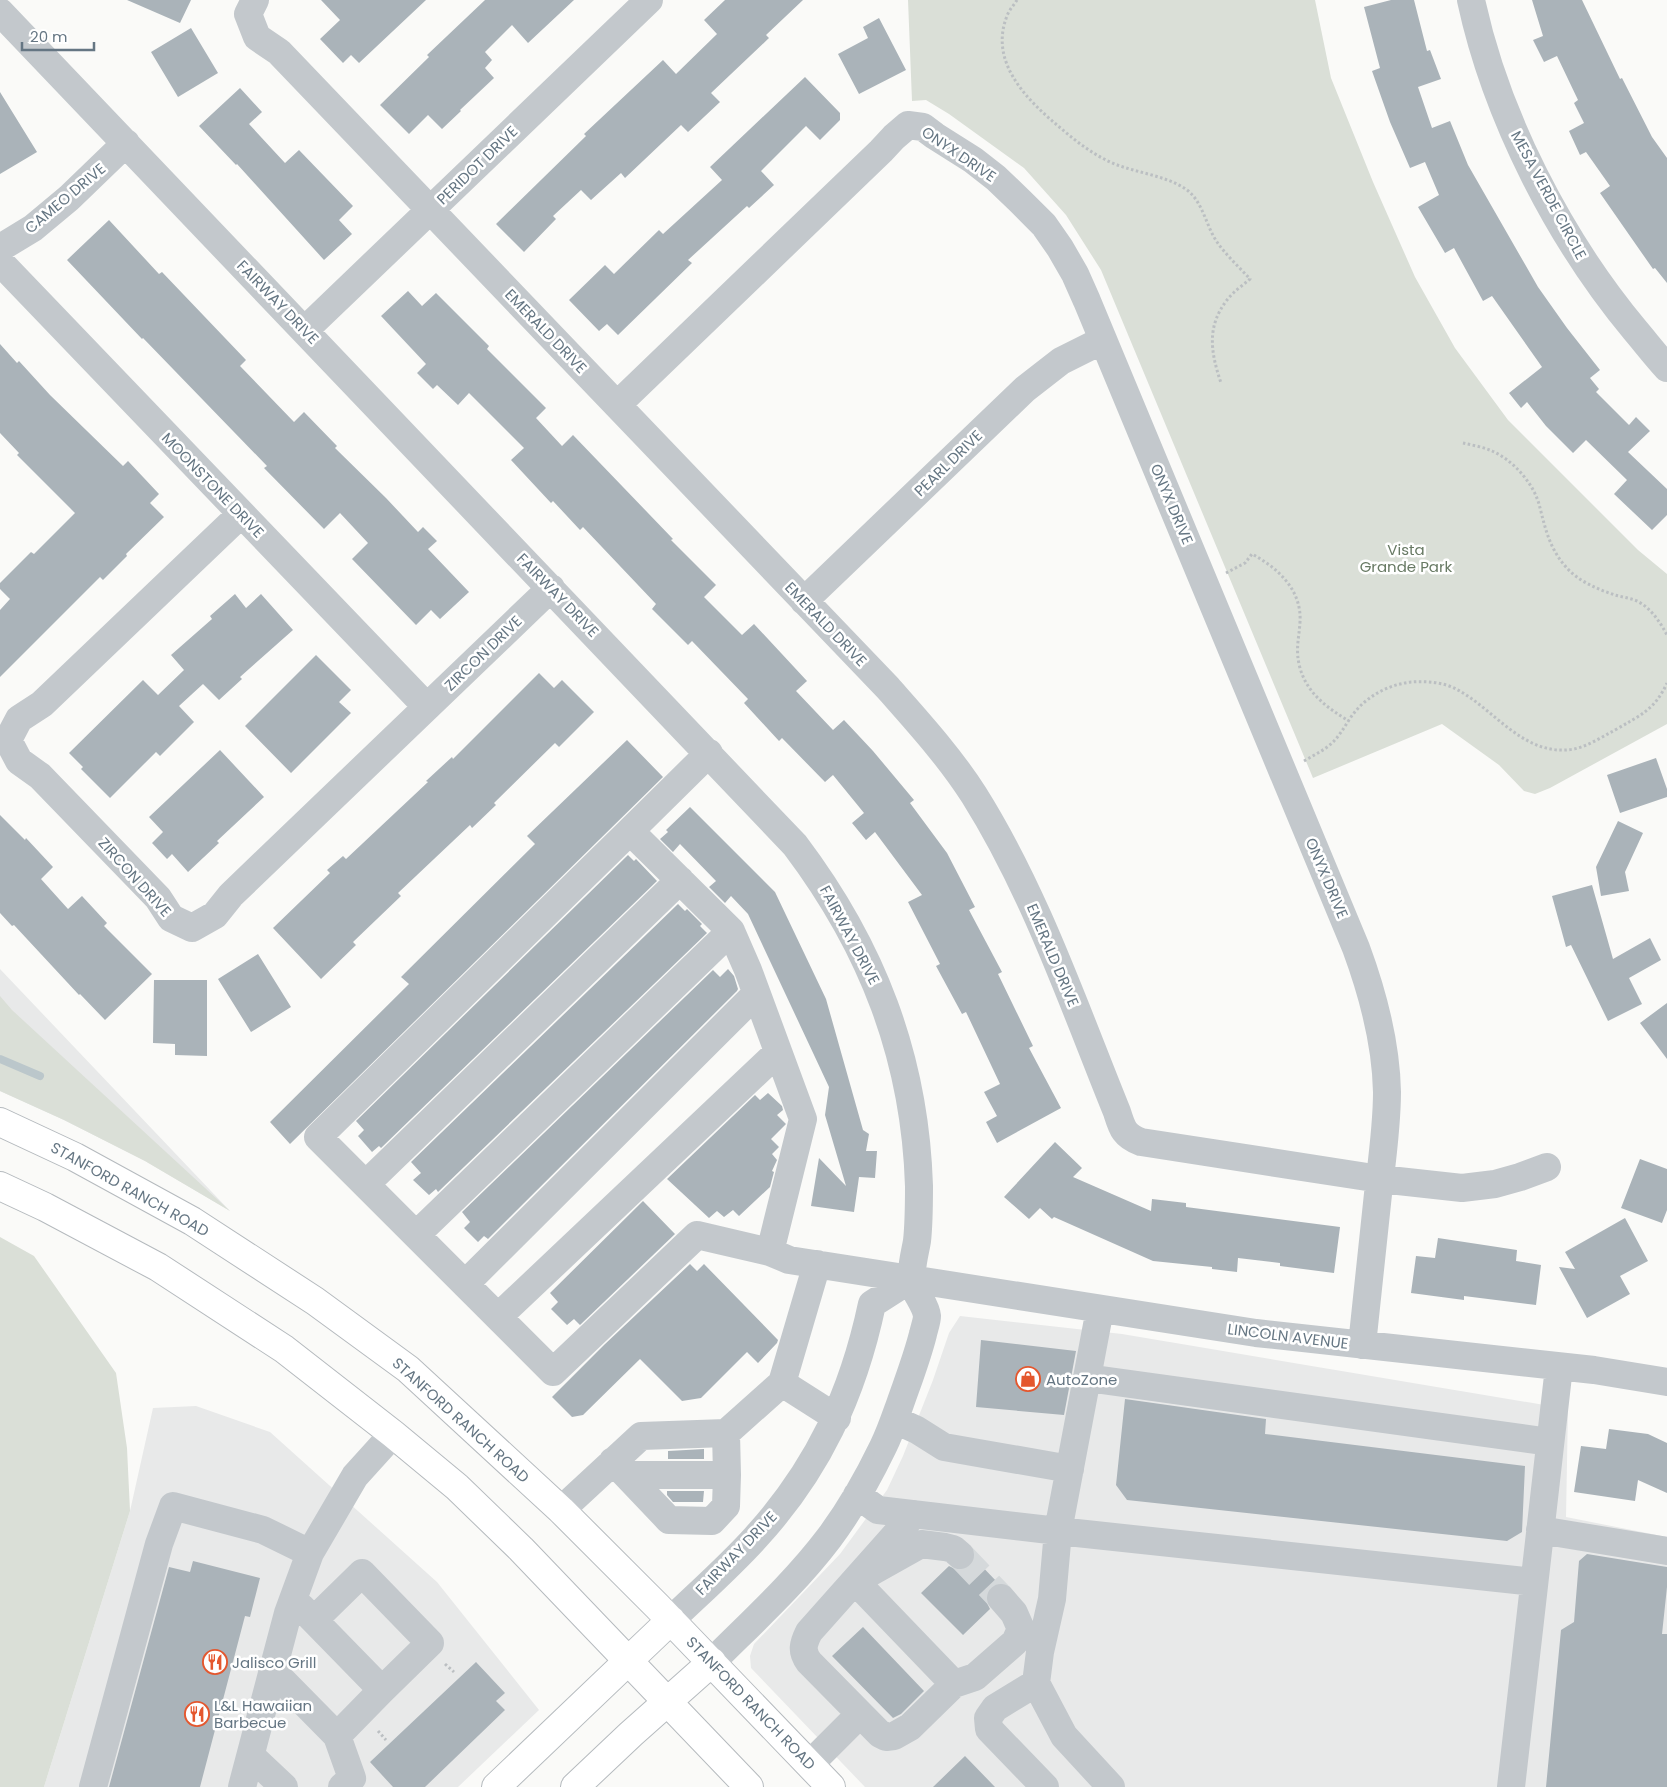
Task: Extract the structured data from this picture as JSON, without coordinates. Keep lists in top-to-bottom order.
{
  "streets": {
    "main road": ["FAIRWAY DRIVE", "STANFORD RANCH ROAD"],
    "street": [
      "ONYX DRIVE",
      "PERIDOT DRIVE",
      "MESA VERDE CIRCLE",
      "CAMEO DRIVE",
      "EMERALD DRIVE",
      "PEARL DRIVE",
      "MOONSTONE DRIVE",
      "ZIRCON DRIVE",
      "LINCOLN AVENUE"
    ]
  },
  "crossings": [
    ["ONYX DRIVE", "EMERALD DRIVE"],
    ["ONYX DRIVE", "PEARL DRIVE"],
    ["ONYX DRIVE", "LINCOLN AVENUE"],
    ["PERIDOT DRIVE", "FAIRWAY DRIVE"],
    ["PERIDOT DRIVE", "EMERALD DRIVE"],
    ["CAMEO DRIVE", "FAIRWAY DRIVE"],
    ["FAIRWAY DRIVE", "ZIRCON DRIVE"],
    ["FAIRWAY DRIVE", "STANFORD RANCH ROAD"],
    ["FAIRWAY DRIVE", "LINCOLN AVENUE"],
    ["EMERALD DRIVE", "PEARL DRIVE"],
    ["MOONSTONE DRIVE", "ZIRCON DRIVE"]
  ],
  "parks": ["Vista Grande Park"],
  "places": {
    "shop": ["AutoZone"],
    "restaurant": ["Jalisco Grill", "L&L Hawaiian Barbecue"]
  },
  "scale_bar": "20 m"
}
